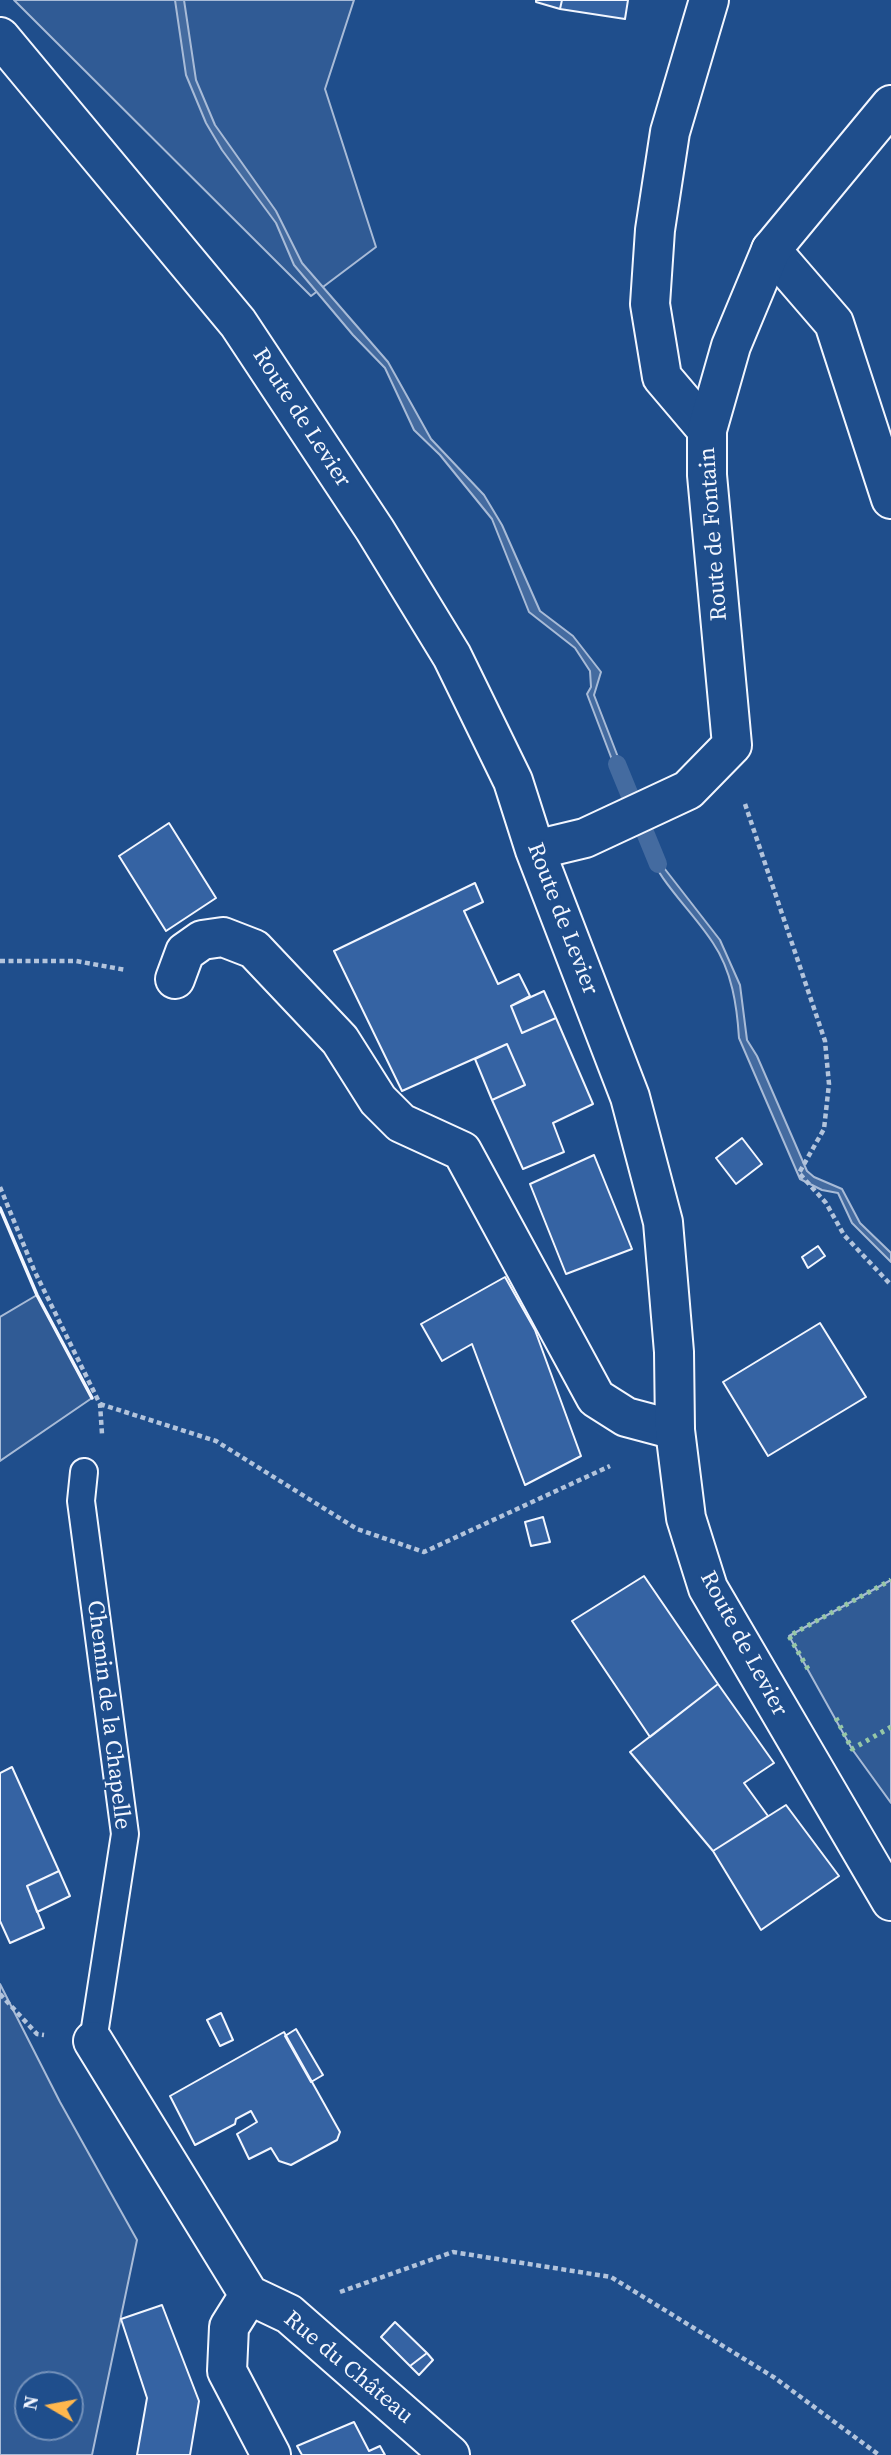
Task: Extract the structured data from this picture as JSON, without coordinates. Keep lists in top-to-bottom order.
{
  "streets": {
    "street": ["Route de Levier", "Route de Fontain", "Rue du Château"],
    "lane": ["Chemin de la Chapelle"]
  },
  "north": "left"
}
